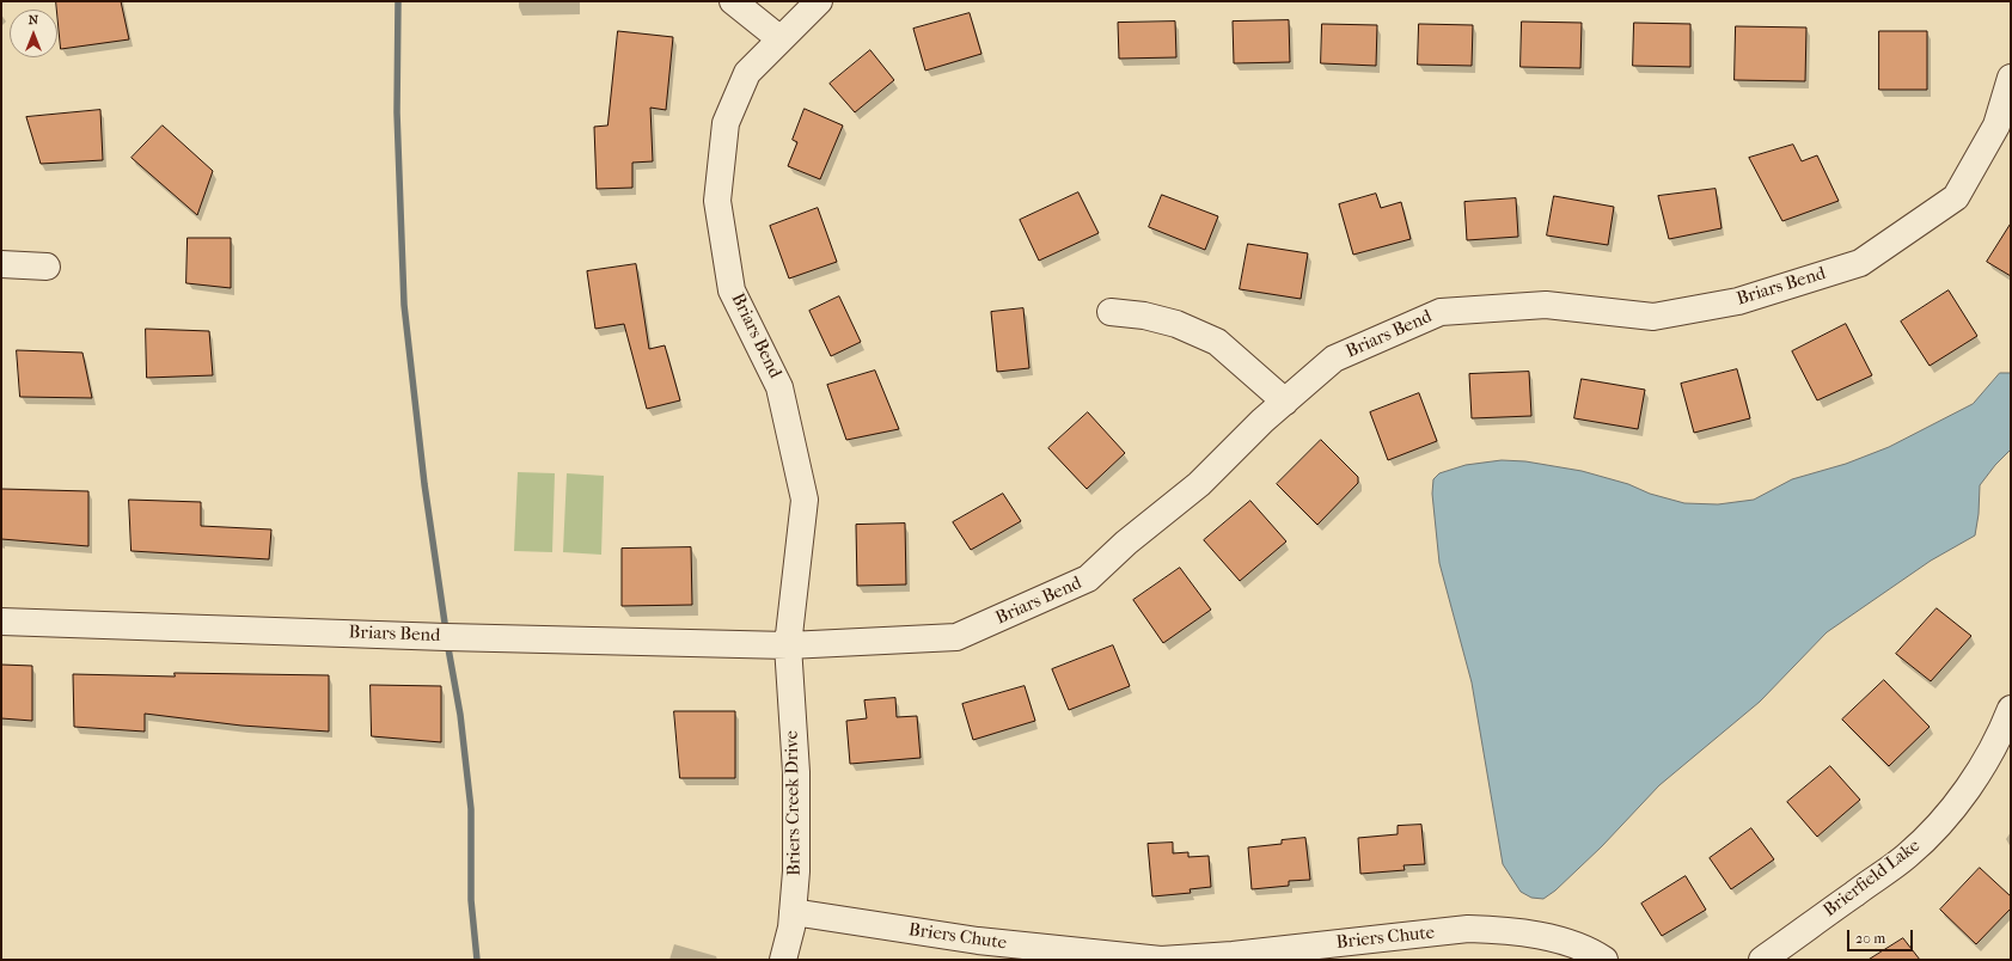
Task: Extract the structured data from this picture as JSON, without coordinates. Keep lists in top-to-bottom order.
{
  "streets": {
    "street": [
      "Briars Bend",
      "Briers Creek Drive",
      "Brierfield Lake",
      "Briers Chute"
    ]
  },
  "crossings": [
    ["Briars Bend", "Briers Creek Drive"],
    ["Briers Creek Drive", "Briers Chute"]
  ],
  "scale_bar": "20 m",
  "north": "top"
}
